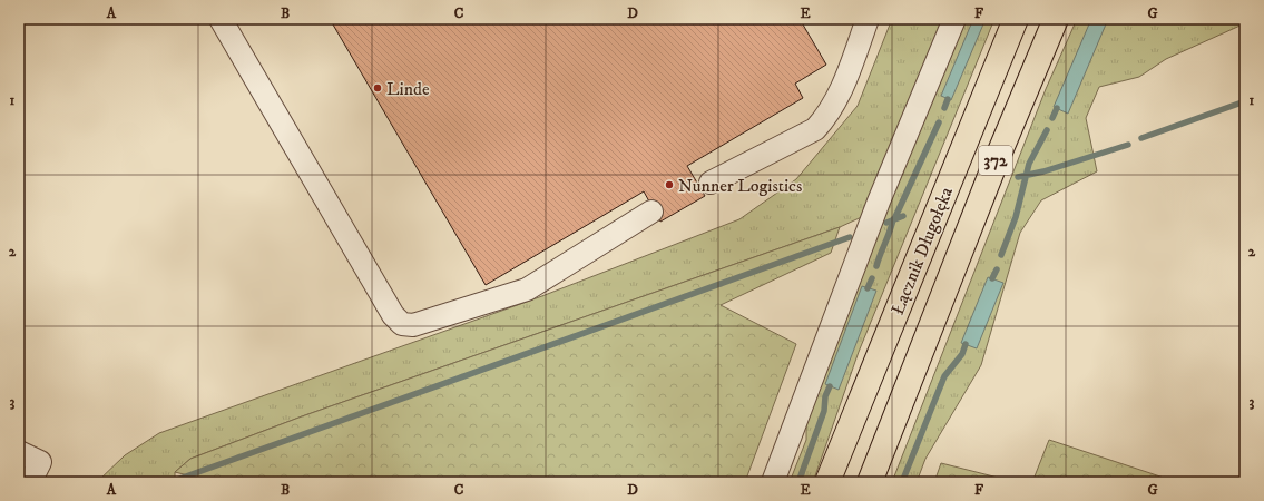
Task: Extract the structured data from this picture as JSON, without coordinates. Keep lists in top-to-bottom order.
{
  "streets": {
    "main road": ["372", "Łącznik Długołęka"]
  },
  "places": ["Linde", "Nunner Logistics"],
  "grid": {
    "columns": [
      "A",
      "B",
      "C",
      "D",
      "E",
      "F",
      "G"
    ],
    "rows": ["1", "2", "3"]
  }
}
